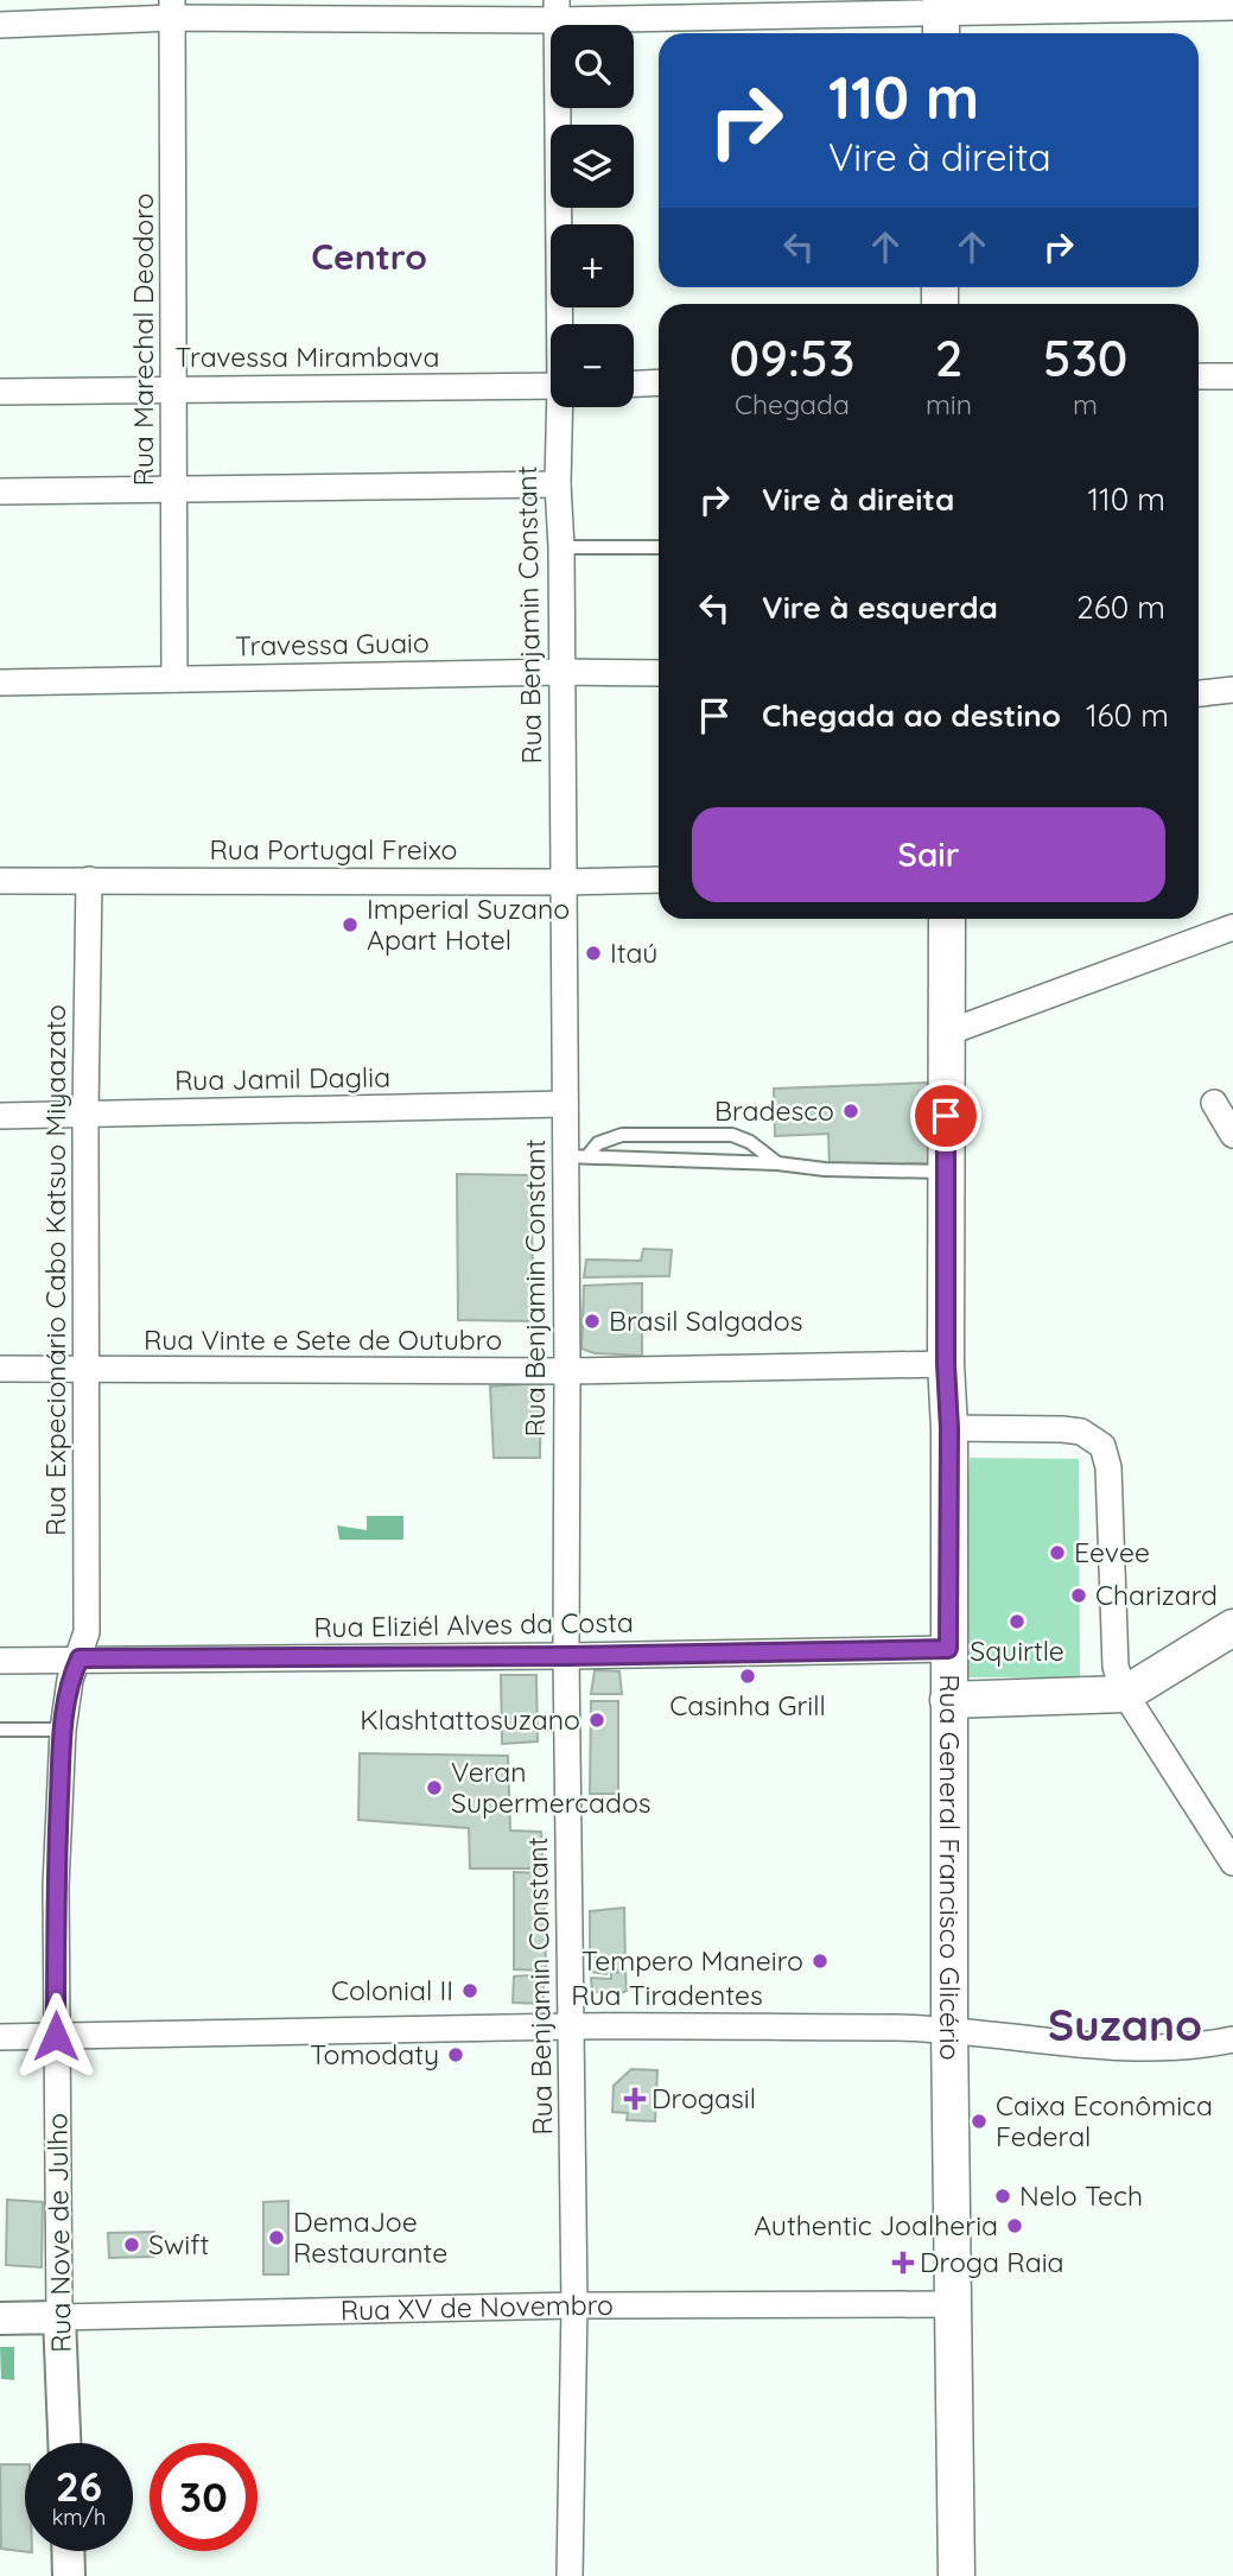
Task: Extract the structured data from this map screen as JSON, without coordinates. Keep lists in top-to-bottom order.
{
  "streets": {
    "main road": ["Rua General Francisco Glicério"],
    "street": [
      "Rua Marechal Deodoro",
      "Travessa Mirambava",
      "Rua Benjamin Constant",
      "Travessa Guaio",
      "Rua Portugal Freixo",
      "Rua Jamil Daglia",
      "Rua Expecionário Cabo Katsuo Miyaazato",
      "Rua Vinte e Sete de Outubro",
      "Rua Eliziél Alves da Costa",
      "Rua Tiradentes",
      "Rua Nove de Julho",
      "Rua XV de Novembro"
    ]
  },
  "crossings": [
    ["Rua Marechal Deodoro", "Travessa Mirambava"],
    ["Rua Marechal Deodoro", "Travessa Guaio"],
    ["Rua Benjamin Constant", "Travessa Guaio"],
    ["Rua Benjamin Constant", "Rua Portugal Freixo"],
    ["Rua Benjamin Constant", "Rua Jamil Daglia"],
    ["Rua Benjamin Constant", "Rua Vinte e Sete de Outubro"],
    ["Rua Benjamin Constant", "Rua Eliziél Alves da Costa"],
    ["Rua Benjamin Constant", "Rua Tiradentes"],
    ["Rua Benjamin Constant", "Rua XV de Novembro"],
    ["Rua Portugal Freixo", "Rua Expecionário Cabo Katsuo Miyaazato"],
    ["Rua Jamil Daglia", "Rua Expecionário Cabo Katsuo Miyaazato"],
    ["Rua Expecionário Cabo Katsuo Miyaazato", "Rua Vinte e Sete de Outubro"],
    ["Rua Expecionário Cabo Katsuo Miyaazato", "Rua Eliziél Alves da Costa"],
    ["Rua Expecionário Cabo Katsuo Miyaazato", "Rua Nove de Julho"],
    ["Rua Vinte e Sete de Outubro", "Rua General Francisco Glicério"],
    ["Rua Eliziél Alves da Costa", "Rua General Francisco Glicério"],
    ["Rua Eliziél Alves da Costa", "Rua Nove de Julho"],
    ["Rua General Francisco Glicério", "Rua Tiradentes"],
    ["Rua General Francisco Glicério", "Rua XV de Novembro"],
    ["Rua Tiradentes", "Rua Nove de Julho"],
    ["Rua Nove de Julho", "Rua XV de Novembro"]
  ],
  "districts": ["Centro", "Suzano"],
  "places": {
    "other": [
      "Imperial Suzano Apart Hotel",
      "Itaú",
      "Bradesco",
      "Brasil Salgados",
      "Eevee",
      "Charizard",
      "Squirtle",
      "Casinha Grill",
      "Klashtattosuzano",
      "Veran Supermercados",
      "Tempero Maneiro",
      "Colonial II",
      "Tomodaty",
      "Caixa Econômica Federal",
      "Nelo Tech",
      "Authentic Joalheria",
      "DemaJoe Restaurante",
      "Swift"
    ],
    "health": ["Drogasil", "Droga Raia"]
  },
  "page": {
    "map_buttons": ["+", "−"],
    "turn": ["110 m", "Vire à direita"],
    "eta": [
      "09:53",
      "Chegada",
      "2",
      "min",
      "530",
      "m"
    ],
    "list": [
      {
        "name": "Vire à direita",
        "value": "110 m"
      },
      {
        "name": "Vire à esquerda",
        "value": "260 m"
      },
      {
        "name": "Chegada ao destino",
        "value": "160 m"
      }
    ],
    "buttons": "Sair",
    "speed": "26 km/h",
    "limit": "30"
  }
}
